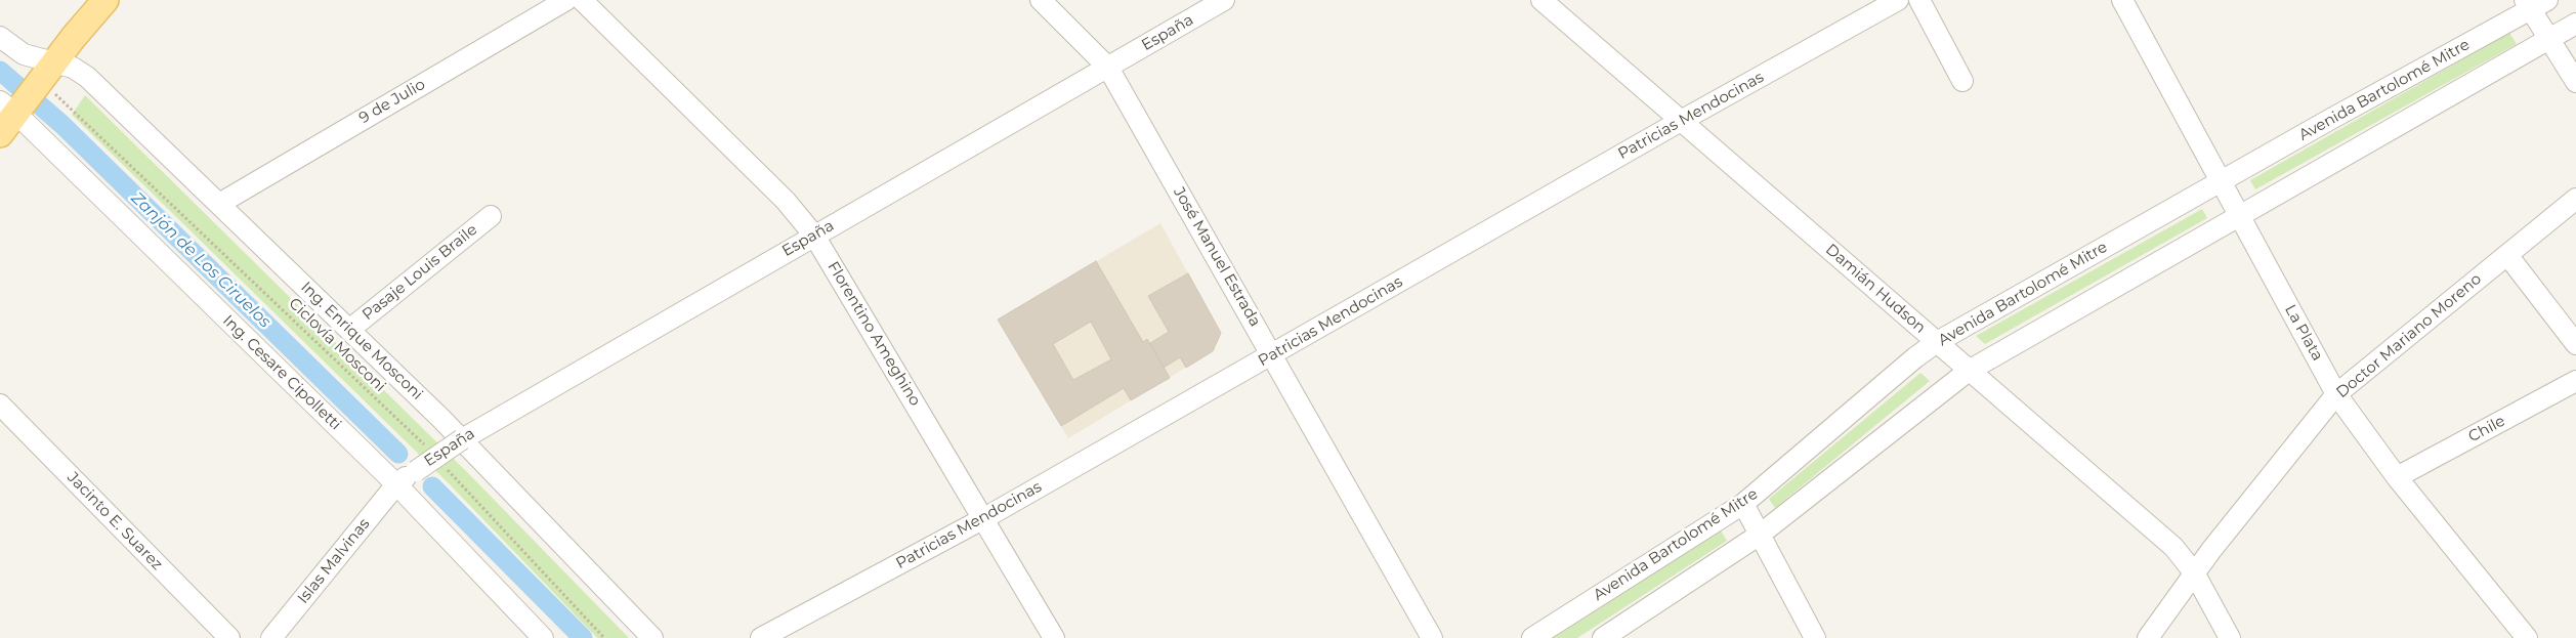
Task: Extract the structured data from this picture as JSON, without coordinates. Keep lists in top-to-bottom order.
{
  "streets": {
    "street": [
      "España",
      "Avenida Bartolomé Mitre",
      "9 de Julio",
      "Patricias Mendocinas",
      "José Manuel Estrada",
      "Pasaje Louis Braile",
      "Damián Hudson",
      "La Plata",
      "Florentino Ameghino",
      "Doctor Mariano Moreno",
      "Ing. Enrique Mosconi",
      "Ing. Cesare Cipolletti",
      "Chile",
      "Jacinto E. Suarez",
      "Islas Malvinas"
    ],
    "path": ["Ciclovía Mosconi"]
  },
  "crossings": [
    ["España", "José Manuel Estrada"],
    ["España", "Florentino Ameghino"],
    ["España", "Ing. Enrique Mosconi"],
    ["España", "Ing. Cesare Cipolletti"],
    ["España", "Islas Malvinas"],
    ["Avenida Bartolomé Mitre", "Damián Hudson"],
    ["Avenida Bartolomé Mitre", "La Plata"],
    ["9 de Julio", "Ing. Enrique Mosconi"],
    ["Patricias Mendocinas", "José Manuel Estrada"],
    ["Patricias Mendocinas", "Damián Hudson"],
    ["Patricias Mendocinas", "Florentino Ameghino"],
    ["Pasaje Louis Braile", "Ing. Enrique Mosconi"],
    ["Damián Hudson", "Doctor Mariano Moreno"],
    ["La Plata", "Doctor Mariano Moreno"],
    ["La Plata", "Chile"],
    ["Ing. Enrique Mosconi", "Ciclovía Mosconi"],
    ["Ing. Enrique Mosconi", "Ing. Cesare Cipolletti"],
    ["Ciclovía Mosconi", "Ing. Cesare Cipolletti"],
    ["Ing. Cesare Cipolletti", "Islas Malvinas"]
  ],
  "water": ["Zanjón de Los Ciruelos"]
}
